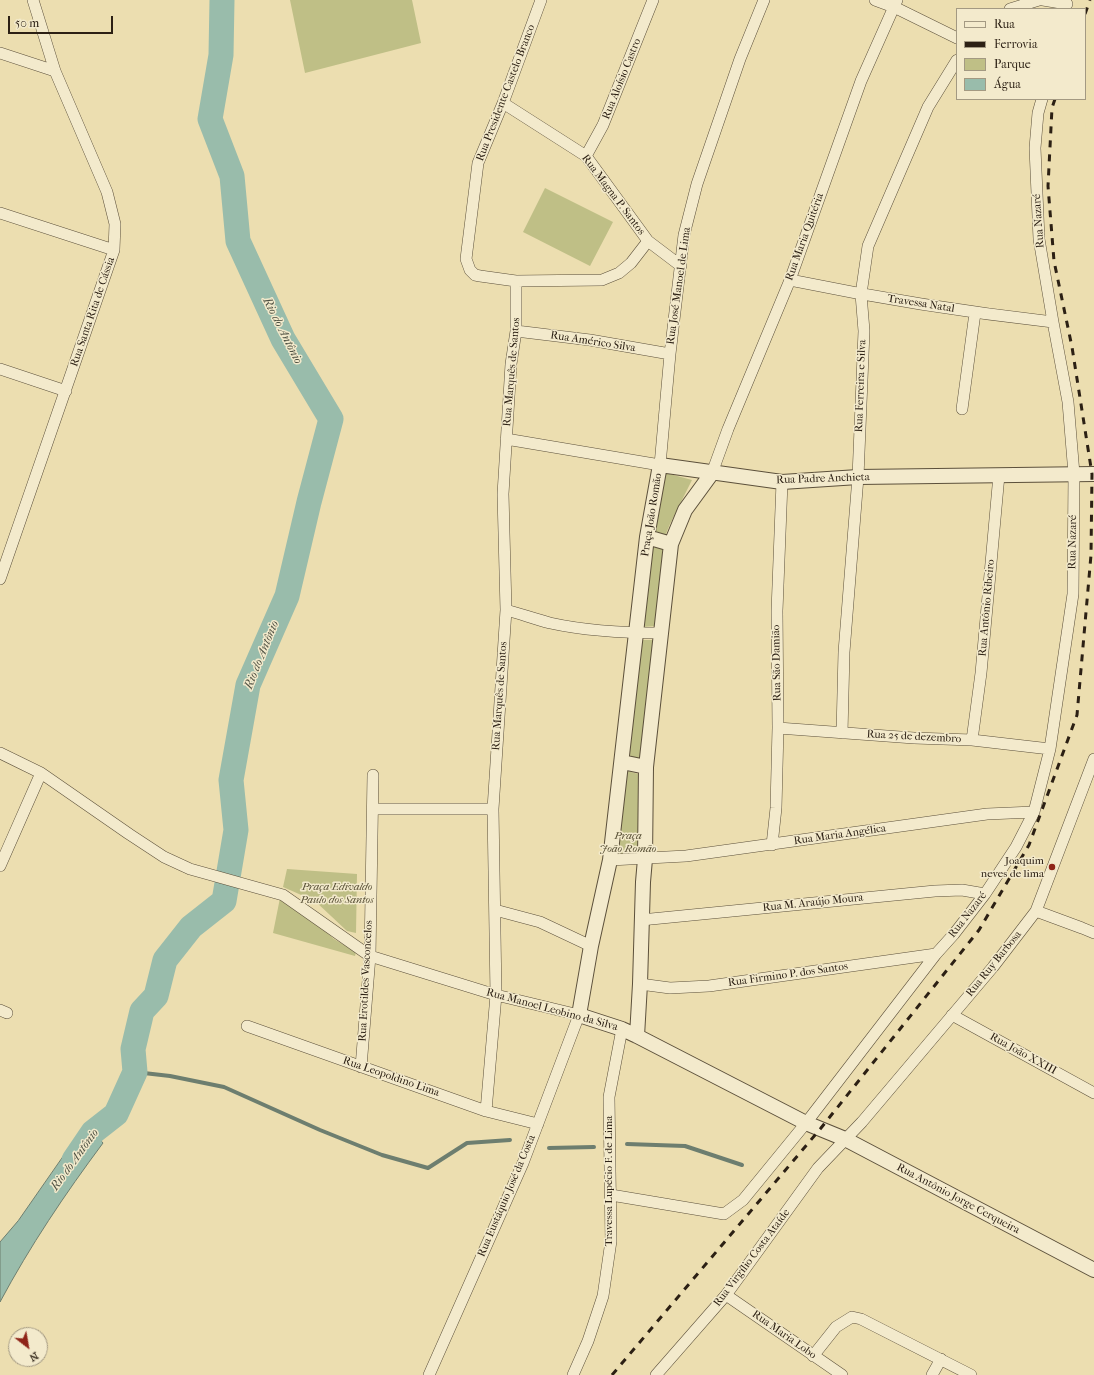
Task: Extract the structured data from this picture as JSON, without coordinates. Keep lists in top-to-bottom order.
{
  "streets": {
    "street": [
      "Rua Aloísio Castro",
      "Rua Presidente Castelo Branco",
      "Rua Magna P. Santos",
      "Rua Nazaré",
      "Rua Maria Quitéria",
      "Rua José Manoel de Lima",
      "Travessa Natal",
      "Rua Santa Rita de Cássia",
      "Rua Américo Silva",
      "Rua Marquês de Santos",
      "Rua Ferreira e Silva",
      "Rua Padre Anchieta",
      "Praça João Romão",
      "Rua Antônio Ribeiro",
      "Rua São Damião",
      "Rua 25 de dezembro",
      "Rua Maria Angélica",
      "Rua M. Araújo Moura",
      "Rua Ruy Barbosa",
      "Rua Firmino P. dos Santos",
      "Rua Erotildes Vasconcelos",
      "Rua Manoel Leobino da Silva",
      "Rua João XXIII",
      "Rua Leopoldino Lima",
      "Travessa Lupécio F. de Lima",
      "Rua Eustáquio José da Costa",
      "Rua Antônio Jorge Cerqueira",
      "Rua Virgílio Costa Ataíde",
      "Rua Maria Lobo"
    ]
  },
  "crossings": [
    ["Rua Aloísio Castro", "Rua Magna P. Santos"],
    ["Rua Presidente Castelo Branco", "Rua Magna P. Santos"],
    ["Rua Presidente Castelo Branco", "Rua Marquês de Santos"],
    ["Rua Magna P. Santos", "Rua José Manoel de Lima"],
    ["Rua Nazaré", "Travessa Natal"],
    ["Rua Nazaré", "Rua Padre Anchieta"],
    ["Rua Nazaré", "Rua 25 de dezembro"],
    ["Rua Nazaré", "Rua Maria Angélica"],
    ["Rua Nazaré", "Rua M. Araújo Moura"],
    ["Rua Nazaré", "Rua Firmino P. dos Santos"],
    ["Rua Nazaré", "Rua Manoel Leobino da Silva"],
    ["Rua Nazaré", "Travessa Lupécio F. de Lima"],
    ["Rua Maria Quitéria", "Travessa Natal"],
    ["Rua Maria Quitéria", "Rua Padre Anchieta"],
    ["Rua Maria Quitéria", "Praça João Romão"],
    ["Rua José Manoel de Lima", "Rua Américo Silva"],
    ["Rua José Manoel de Lima", "Rua Padre Anchieta"],
    ["Rua José Manoel de Lima", "Praça João Romão"],
    ["Travessa Natal", "Rua Ferreira e Silva"],
    ["Rua Américo Silva", "Rua Marquês de Santos"],
    ["Rua Marquês de Santos", "Rua Padre Anchieta"],
    ["Rua Marquês de Santos", "Rua Manoel Leobino da Silva"],
    ["Rua Marquês de Santos", "Rua Leopoldino Lima"],
    ["Rua Ferreira e Silva", "Rua Padre Anchieta"],
    ["Rua Ferreira e Silva", "Rua 25 de dezembro"],
    ["Rua Padre Anchieta", "Praça João Romão"],
    ["Rua Padre Anchieta", "Rua Antônio Ribeiro"],
    ["Rua Padre Anchieta", "Rua São Damião"],
    ["Praça João Romão", "Rua Maria Angélica"],
    ["Praça João Romão", "Rua M. Araújo Moura"],
    ["Praça João Romão", "Rua Firmino P. dos Santos"],
    ["Praça João Romão", "Rua Manoel Leobino da Silva"],
    ["Praça João Romão", "Rua Eustáquio José da Costa"],
    ["Rua Antônio Ribeiro", "Rua 25 de dezembro"],
    ["Rua São Damião", "Rua 25 de dezembro"],
    ["Rua São Damião", "Rua Maria Angélica"],
    ["Rua Ruy Barbosa", "Rua João XXIII"],
    ["Rua Ruy Barbosa", "Rua Antônio Jorge Cerqueira"],
    ["Rua Ruy Barbosa", "Rua Virgílio Costa Ataíde"],
    ["Rua Erotildes Vasconcelos", "Rua Manoel Leobino da Silva"],
    ["Rua Erotildes Vasconcelos", "Rua Leopoldino Lima"],
    ["Rua Manoel Leobino da Silva", "Travessa Lupécio F. de Lima"],
    ["Rua Manoel Leobino da Silva", "Rua Eustáquio José da Costa"],
    ["Rua Manoel Leobino da Silva", "Rua Antônio Jorge Cerqueira"],
    ["Rua Leopoldino Lima", "Rua Eustáquio José da Costa"],
    ["Rua Antônio Jorge Cerqueira", "Rua Virgílio Costa Ataíde"],
    ["Rua Virgílio Costa Ataíde", "Rua Maria Lobo"]
  ],
  "water": ["Rio do Antônio"],
  "parks": ["Praça João Romão", "Praça Edivaldo Paulo dos Santos"],
  "places": ["Joaquim neves de lima"],
  "legend": [
    "Rua",
    "Ferrovia",
    "Parque",
    "Água"
  ],
  "scale_bar": "50 m",
  "north": "bottom right"
}
